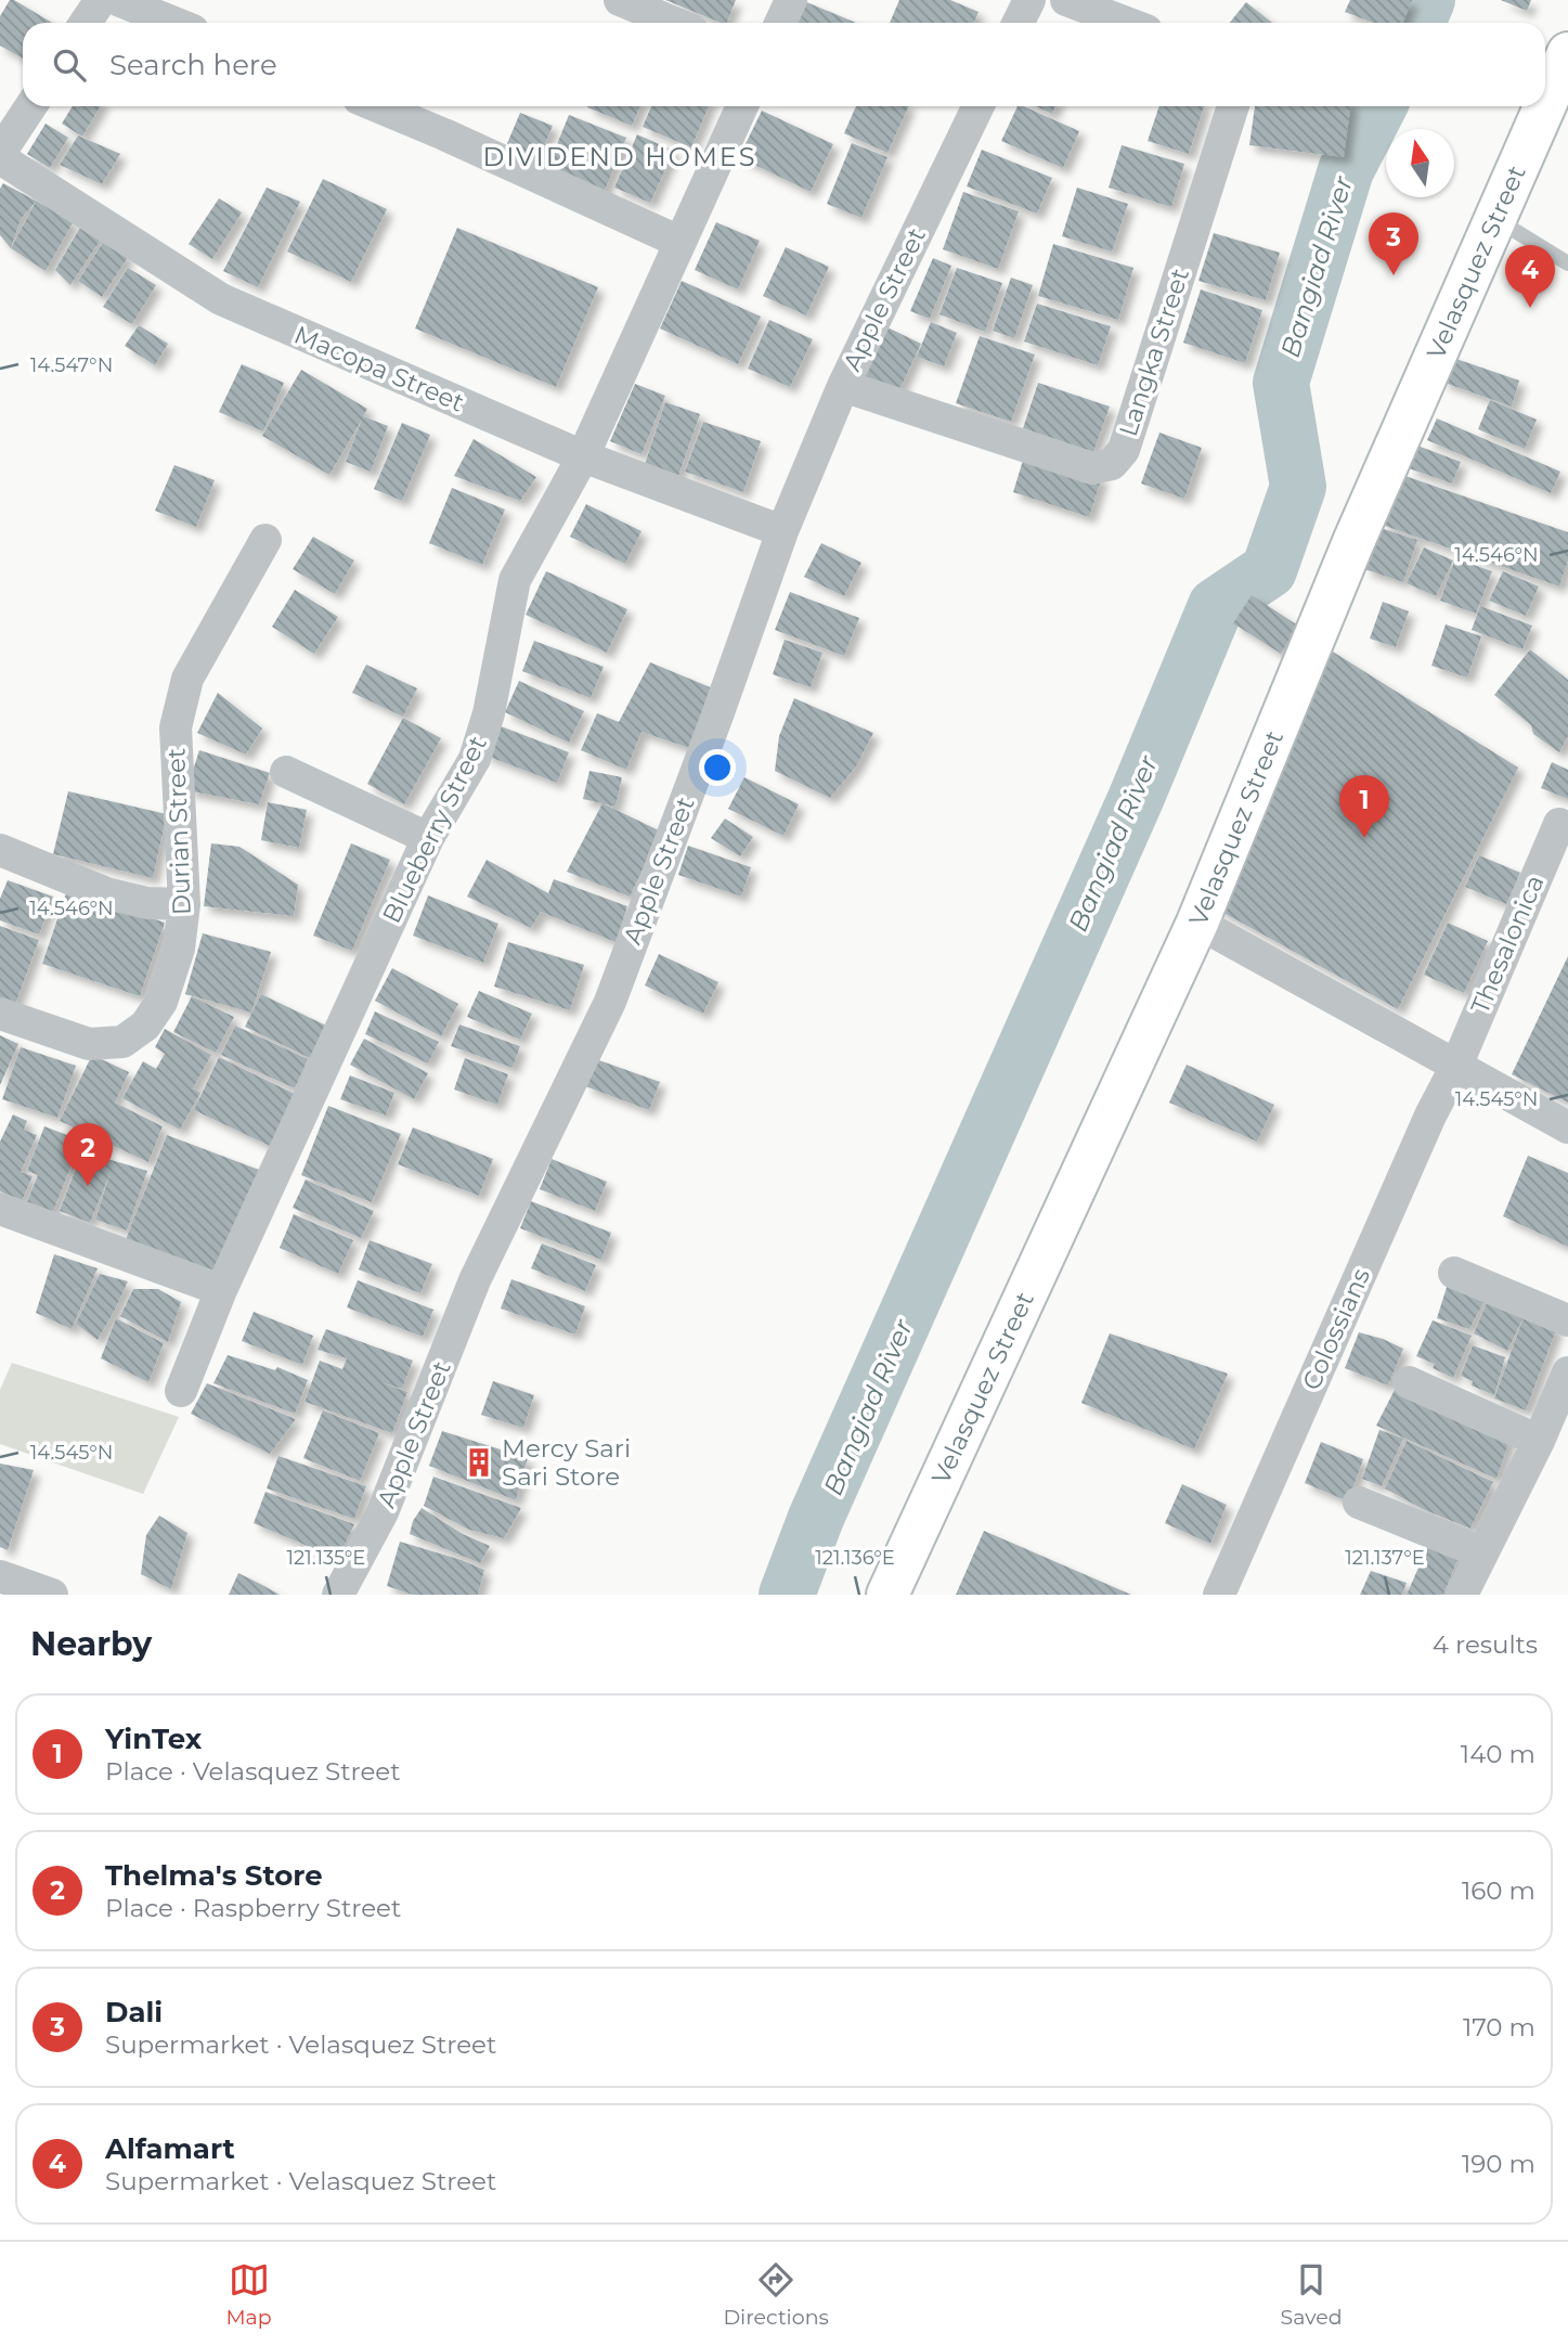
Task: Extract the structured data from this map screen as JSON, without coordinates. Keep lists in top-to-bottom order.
{
  "streets": {
    "main road": ["Velasquez Street"],
    "street": [
      "Apple Street",
      "Langka Street",
      "Macopa Street",
      "Blueberry Street",
      "Durian Street",
      "Thesalonica",
      "Colossians"
    ]
  },
  "crossings": [
    ["Apple Street", "Langka Street"],
    ["Apple Street", "Macopa Street"],
    ["Macopa Street", "Blueberry Street"],
    ["Thesalonica", "Colossians"]
  ],
  "districts": ["DIVIDEND HOMES"],
  "water": ["Bangiad River"],
  "places": {
    "building": ["Mercy Sari Sari Store"]
  },
  "north": "top",
  "page": {
    "search": "Search here",
    "pins": [
      "3",
      "4",
      "1",
      "2"
    ],
    "heading": ["Nearby", "4 results"],
    "list": [
      {
        "mark": "1",
        "name": "YinTex",
        "note": "Place · Velasquez Street",
        "value": "140 m"
      },
      {
        "mark": "2",
        "name": "Thelma's Store",
        "note": "Place · Raspberry Street",
        "value": "160 m"
      },
      {
        "mark": "3",
        "name": "Dali",
        "note": "Supermarket · Velasquez Street",
        "value": "170 m"
      },
      {
        "mark": "4",
        "name": "Alfamart",
        "note": "Supermarket · Velasquez Street",
        "value": "190 m"
      }
    ],
    "nav": ["Map", "Directions", "Saved"]
  },
  "coordinates": [
    "14.547°N",
    "14.546°N",
    "14.545°N",
    "121.135°E",
    "121.136°E",
    "121.137°E"
  ]
}
